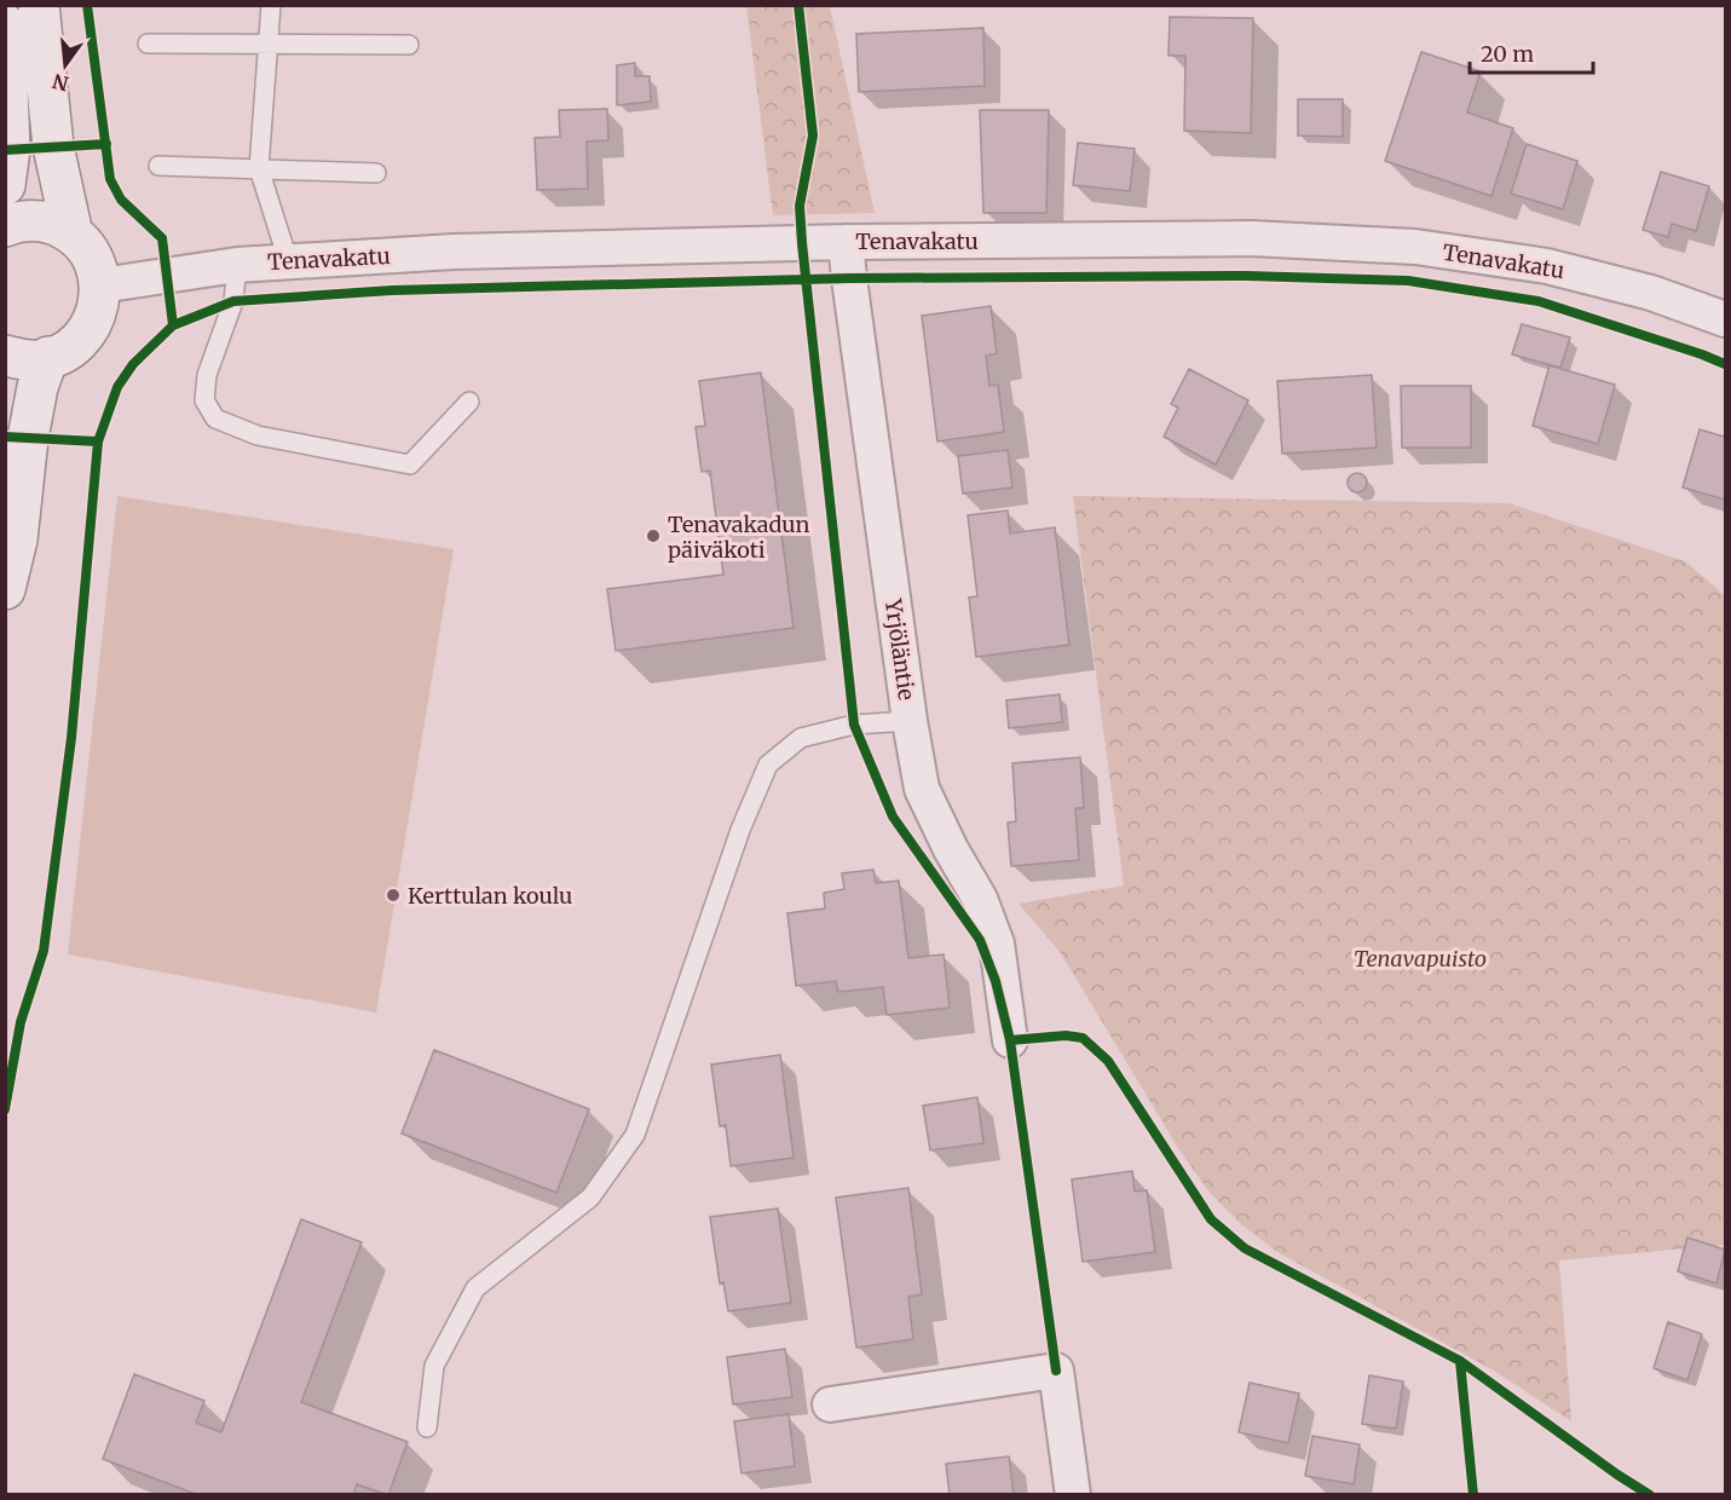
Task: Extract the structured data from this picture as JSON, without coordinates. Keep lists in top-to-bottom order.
{
  "streets": {
    "street": ["Tenavakatu", "Yrjöläntie"]
  },
  "crossings": [
    ["Tenavakatu", "Yrjöläntie"]
  ],
  "parks": ["Tenavapuisto"],
  "places": ["Tenavakadun päiväkoti", "Kerttulan koulu"],
  "scale_bar": "20 m",
  "north": "bottom"
}
